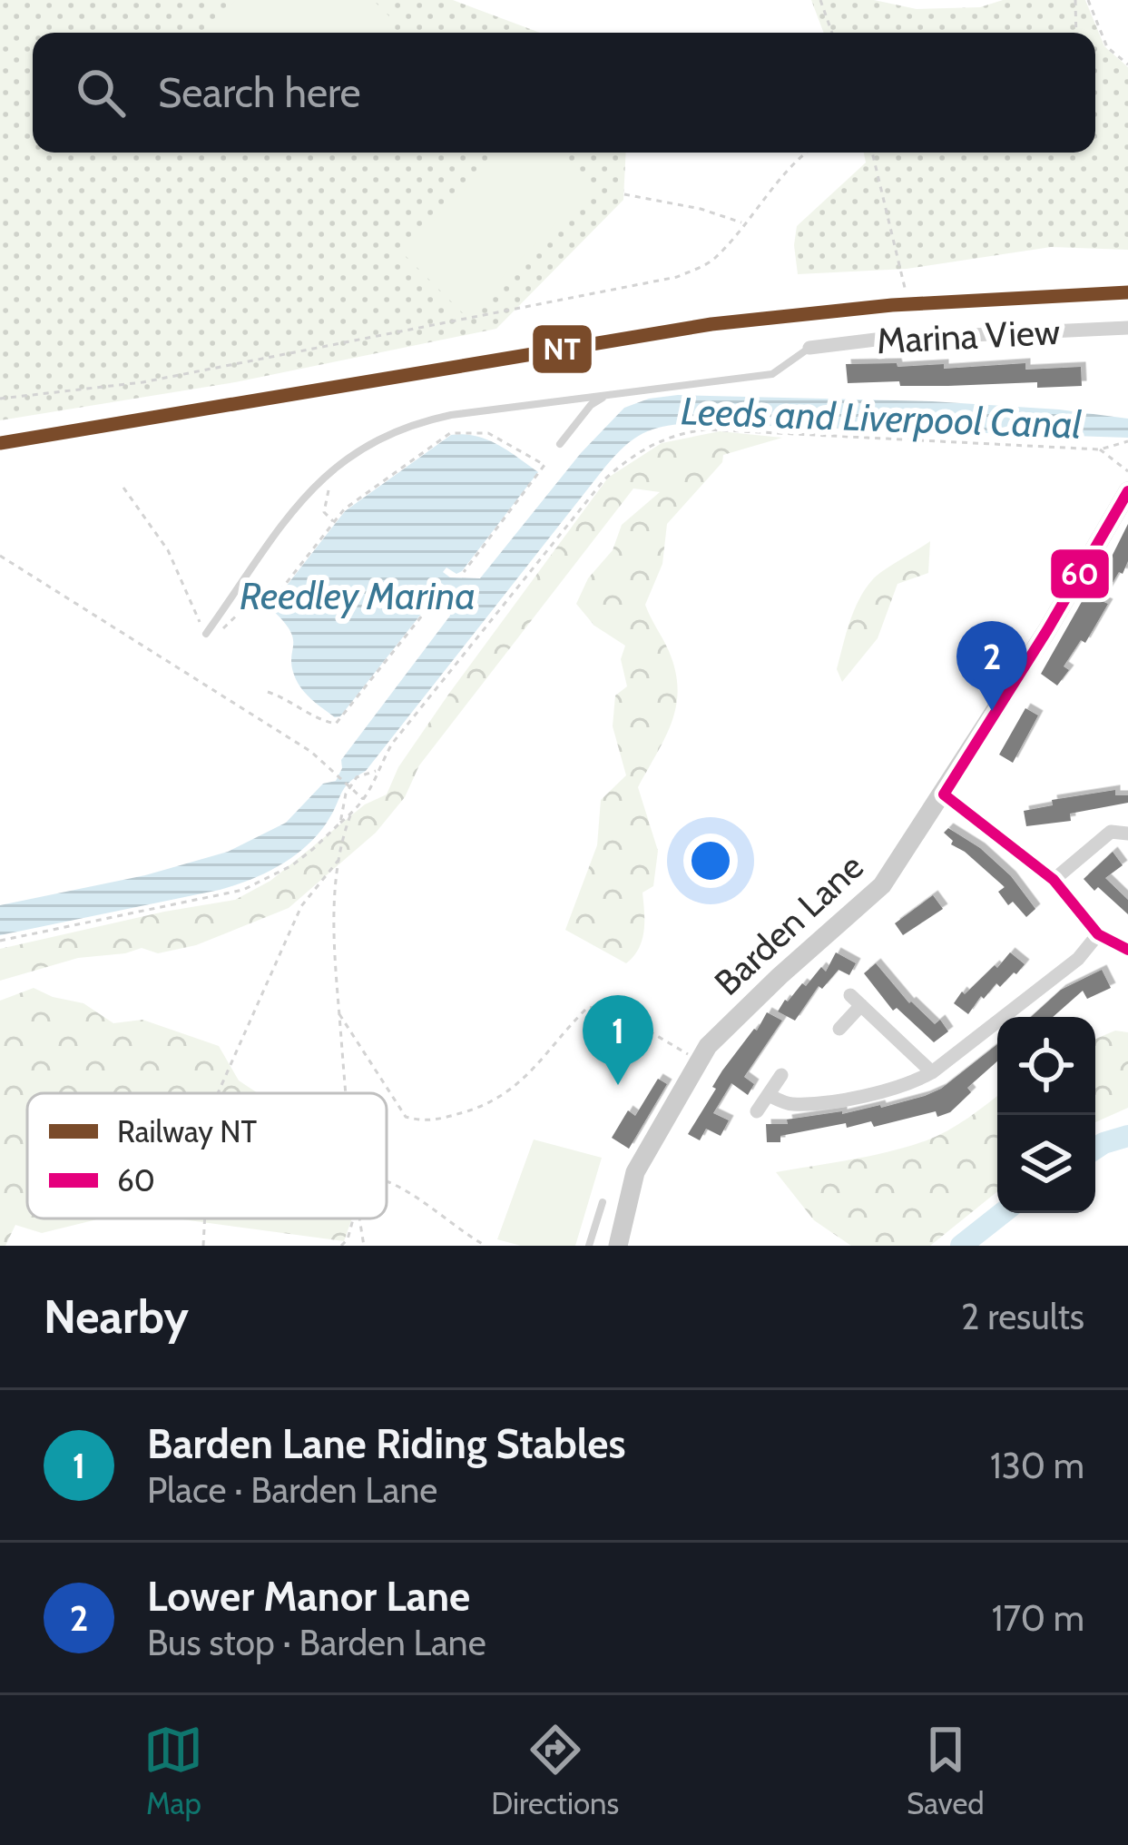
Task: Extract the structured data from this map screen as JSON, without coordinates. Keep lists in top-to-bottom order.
{
  "streets": {
    "street": ["Marina View", "Barden Lane"]
  },
  "water": ["Leeds and Liverpool Canal", "Reedley Marina"],
  "lines": ["rail line NT", "transit line 60"],
  "legend": ["Railway NT", "60"],
  "page": {
    "search": "Search here",
    "pins": ["2", "1"],
    "heading": ["Nearby", "2 results"],
    "list": [
      {
        "mark": "1",
        "name": "Barden Lane Riding Stables",
        "note": "Place · Barden Lane",
        "value": "130 m"
      },
      {
        "mark": "2",
        "name": "Lower Manor Lane",
        "note": "Bus stop · Barden Lane",
        "value": "170 m"
      }
    ],
    "nav": ["Map", "Directions", "Saved"]
  }
}
